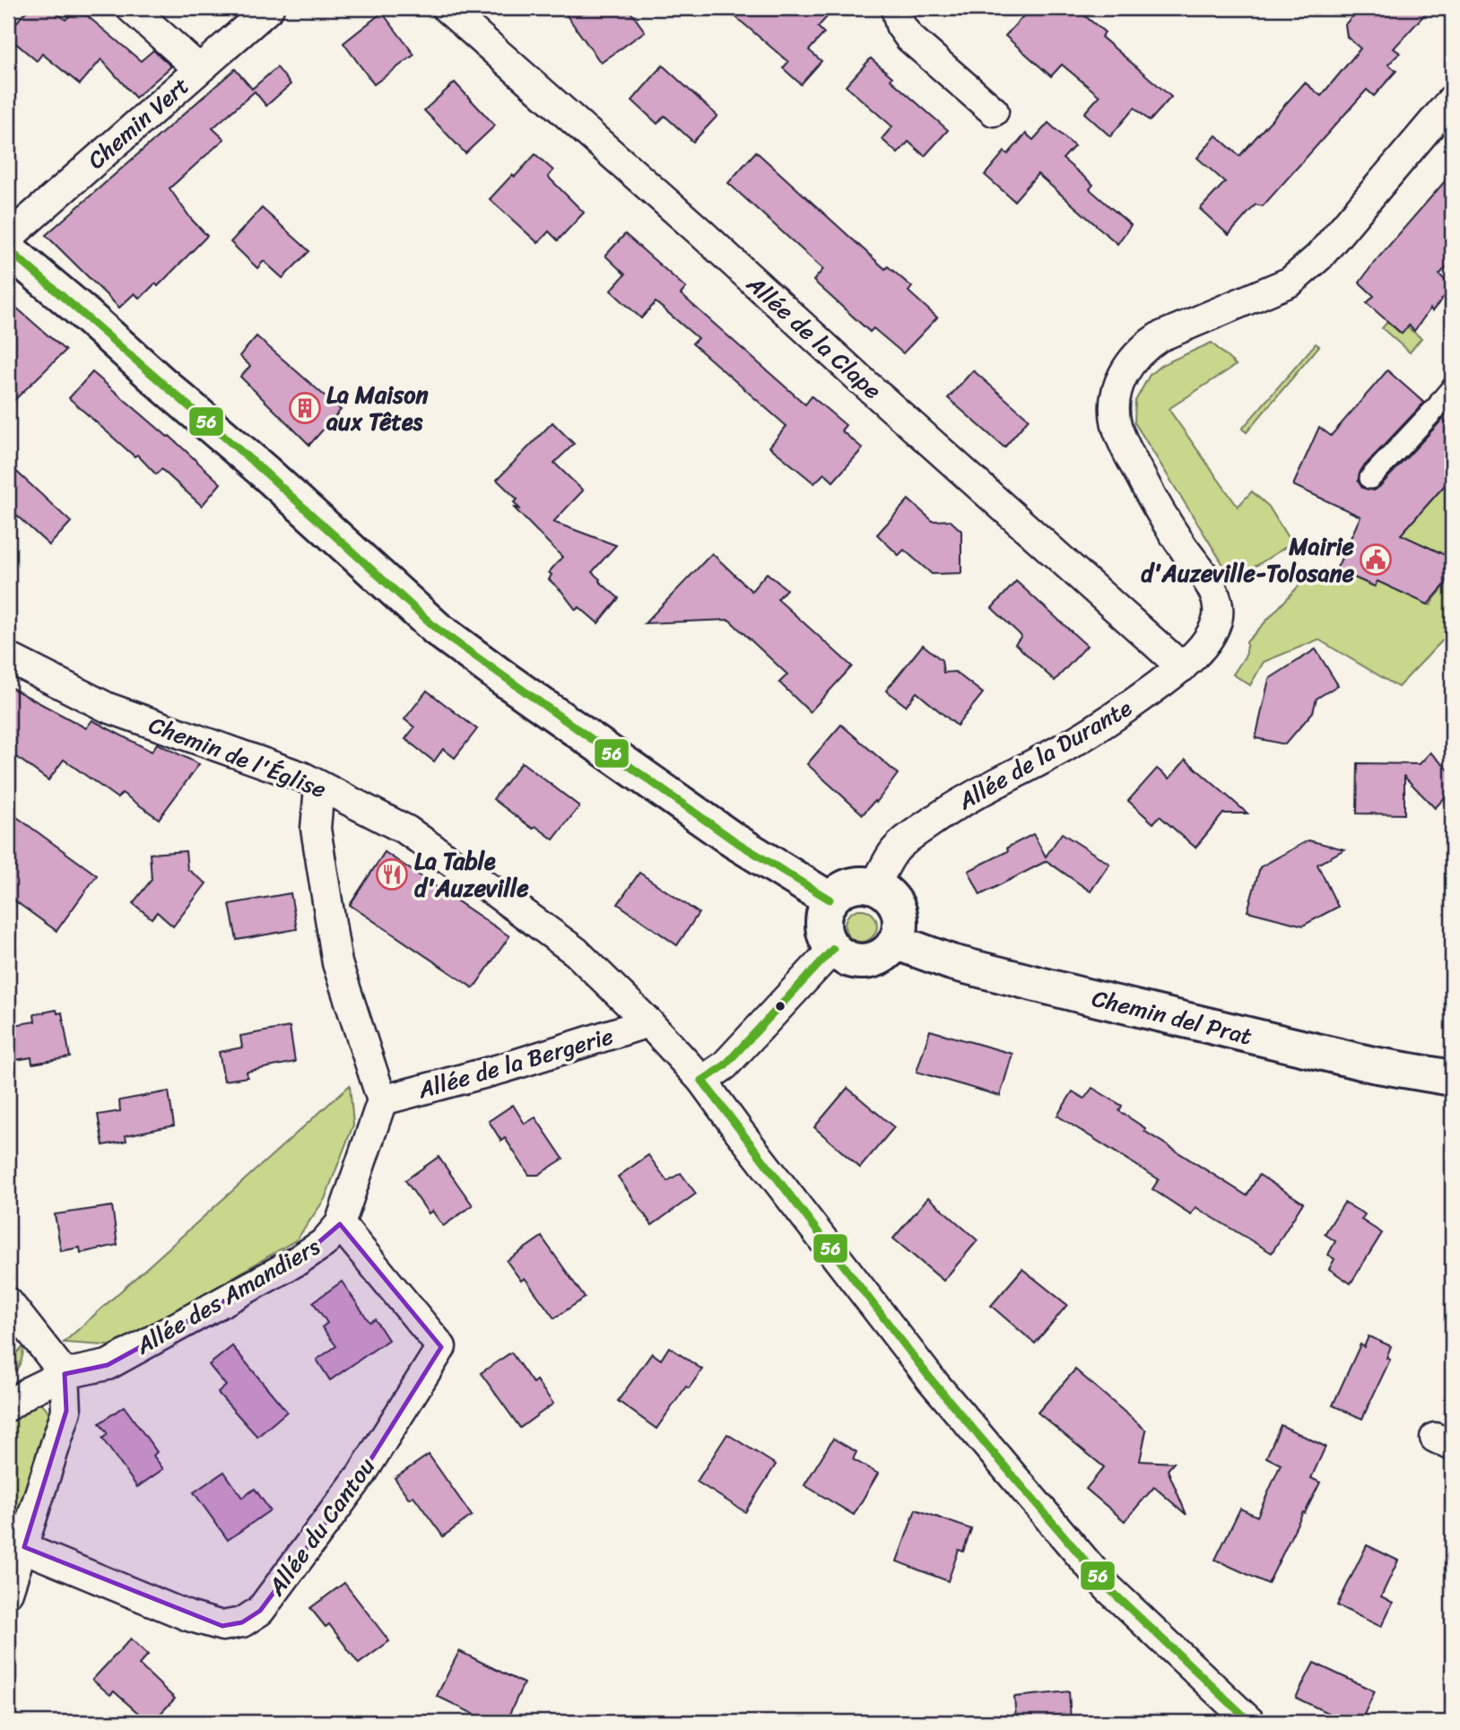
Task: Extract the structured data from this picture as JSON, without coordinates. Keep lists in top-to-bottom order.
{
  "streets": {
    "street": [
      "Chemin Vert",
      "Allée de la Clape",
      "Allée de la Durante",
      "Chemin de l'Église",
      "Chemin del Prat",
      "Allée de la Bergerie",
      "Allée des Amandiers",
      "Allée du Cantou"
    ]
  },
  "crossings": [
    ["Allée de la Clape", "Allée de la Durante"],
    ["Allée de la Durante", "Chemin del Prat"],
    ["Chemin de l'Église", "Allée de la Bergerie"],
    ["Allée de la Bergerie", "Allée des Amandiers"],
    ["Allée des Amandiers", "Allée du Cantou"]
  ],
  "places": {
    "building": ["La Maison aux Têtes"],
    "public building": ["Mairie d'Auzeville-Tolosane"],
    "restaurant": ["La Table d'Auzeville"]
  },
  "lines": ["transit line 56"]
}
